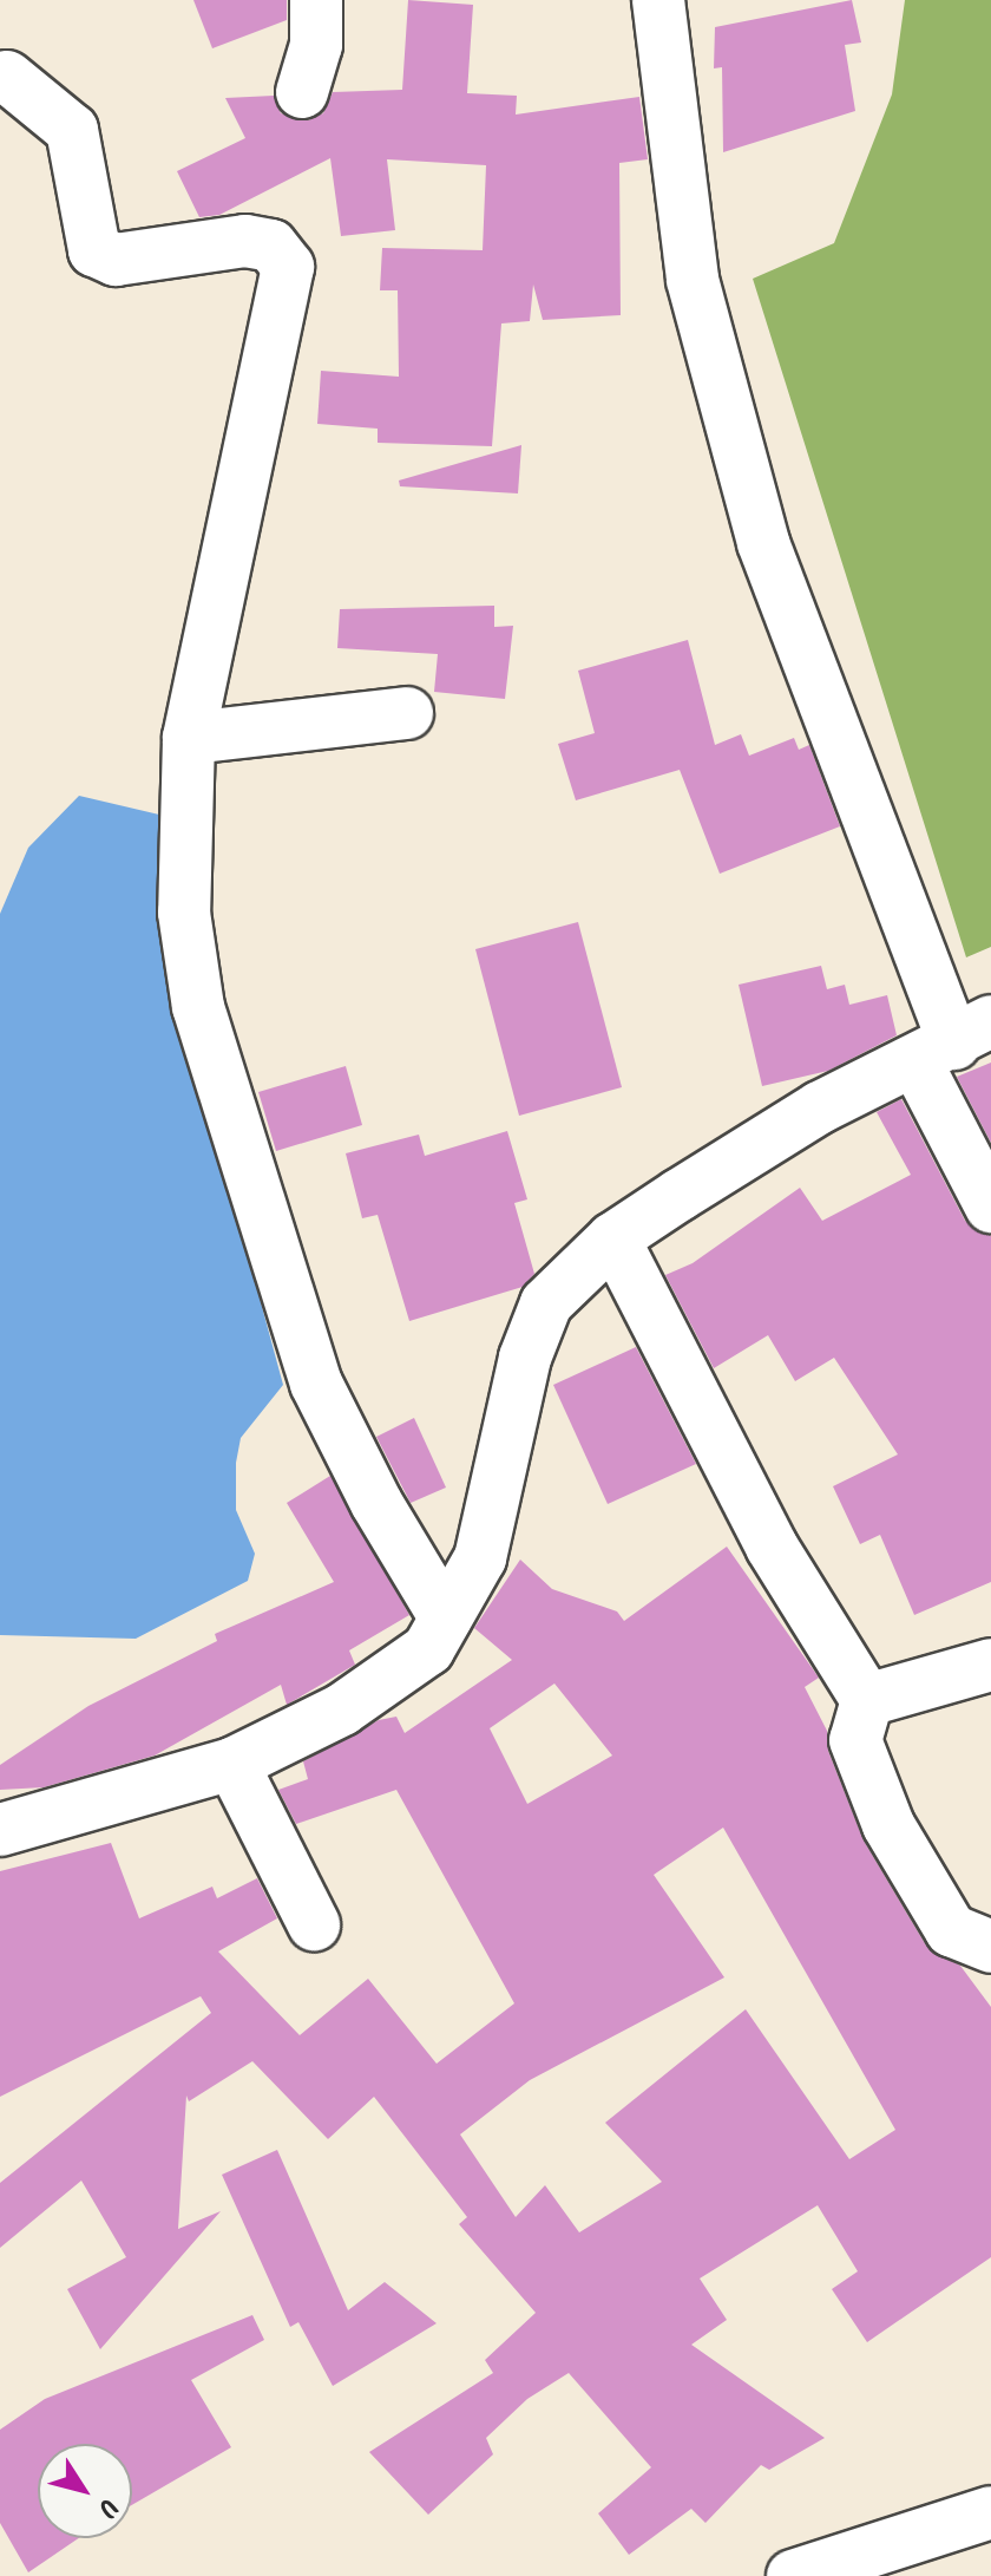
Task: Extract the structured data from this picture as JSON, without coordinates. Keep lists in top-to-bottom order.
{
  "north": "bottom right"
}
